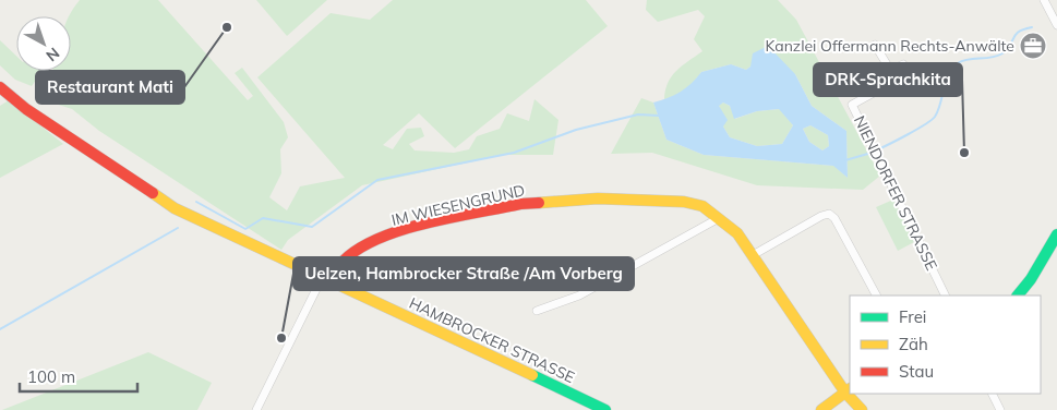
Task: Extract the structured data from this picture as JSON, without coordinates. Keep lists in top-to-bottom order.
{
  "streets": {
    "street": ["NIENDORFER STRASSE", "IM WIESENGRUND", "HAMBROCKER STRASSE"]
  },
  "crossings": [
    ["IM WIESENGRUND", "HAMBROCKER STRASSE"]
  ],
  "places": {
    "other": ["Restaurant Mati", "DRK-Sprachkita", "Uelzen, Hambrocker Straße /Am Vorberg"],
    "office": ["Kanzlei Offermann Rechts-Anwälte"]
  },
  "legend": ["Frei", "Zäh", "Stau"],
  "scale_bar": "100 m",
  "north": "bottom right"
}
